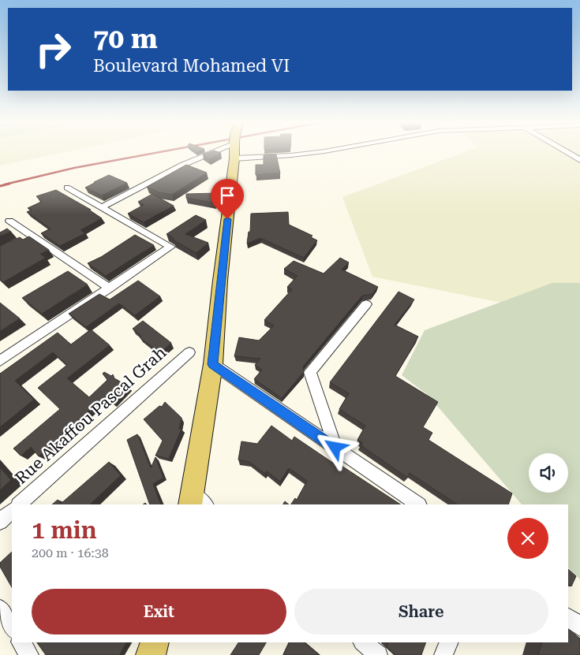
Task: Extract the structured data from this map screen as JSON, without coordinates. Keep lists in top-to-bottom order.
{
  "streets": {
    "street": ["Rue Akaffou Pascal Grah"]
  },
  "page": {
    "turn": ["70 m", "Boulevard Mohamed VI"],
    "heading": ["1 min", "200 m · 16:38"],
    "buttons": ["Exit", "Share"]
  }
}
